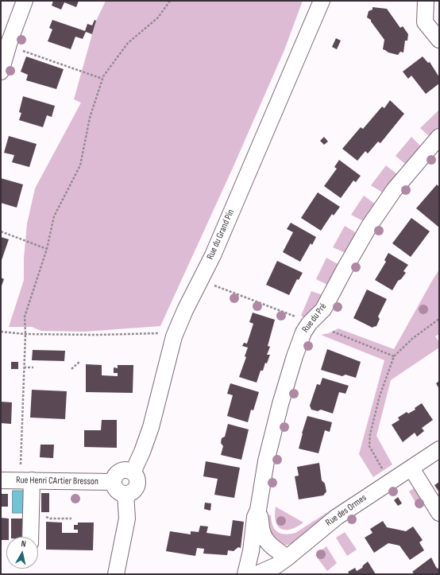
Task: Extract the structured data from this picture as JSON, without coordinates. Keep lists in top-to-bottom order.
{
  "streets": {
    "street": [
      "Rue du Grand Pin",
      "Rue du Pré",
      "Rue Henri CArtier Bresson",
      "Rue des Ormes"
    ]
  },
  "crossings": [
    ["Rue du Grand Pin", "Rue Henri CArtier Bresson"],
    ["Rue du Pré", "Rue des Ormes"]
  ],
  "north": "top"
}
